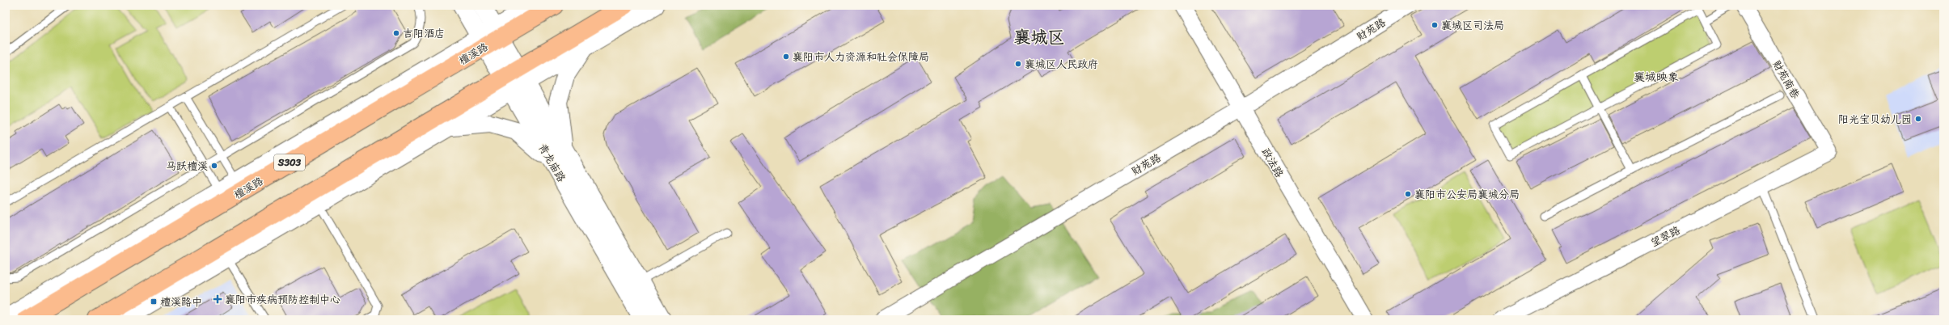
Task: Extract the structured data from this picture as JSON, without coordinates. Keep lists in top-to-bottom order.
{
  "streets": {
    "main road": ["檀溪路", "S303"],
    "street": [
      "财苑路",
      "财苑南巷",
      "青龙庙路",
      "政法路",
      "望翠路"
    ]
  },
  "crossings": [
    ["财苑路", "政法路"],
    ["檀溪路", "青龙庙路"],
    ["财苑南巷", "望翠路"]
  ],
  "districts": ["襄城区", "襄城映象"],
  "places": {
    "other": [
      "襄城区司法局",
      "吉阳酒店",
      "襄阳市人力资源和社会保障局",
      "襄城区人民政府",
      "阳光宝贝幼儿园",
      "马跃檀溪",
      "襄阳市公安局襄城分局"
    ],
    "health": ["襄阳市疾病预防控制中心"],
    "transit": ["檀溪路中"]
  }
}
